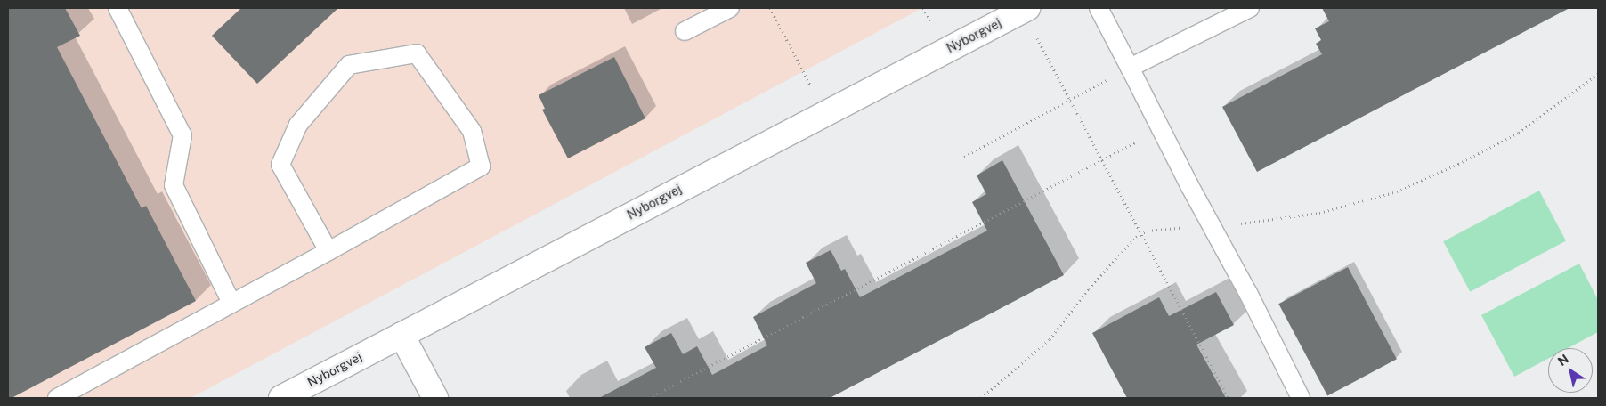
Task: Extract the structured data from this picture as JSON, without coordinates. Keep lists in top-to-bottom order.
{
  "streets": {
    "street": ["Nyborgvej"]
  },
  "north": "top left"
}
